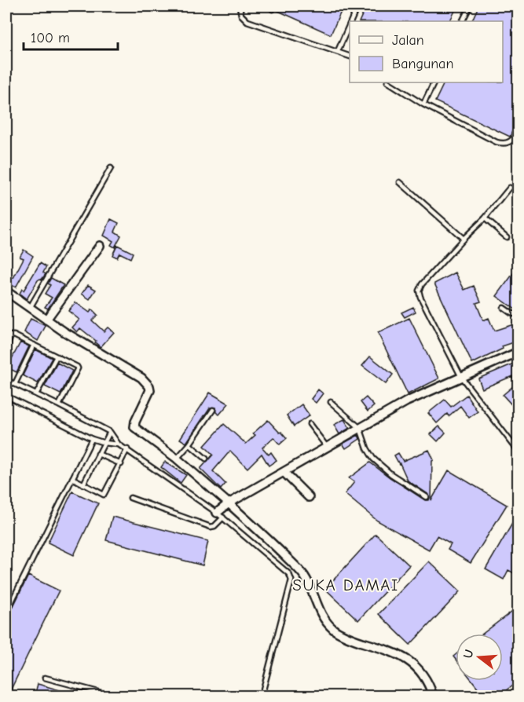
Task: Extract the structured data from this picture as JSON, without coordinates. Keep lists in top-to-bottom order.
{
  "districts": ["SUKA DAMAI"],
  "legend": ["Jalan", "Bangunan"],
  "scale_bar": "100 m",
  "north": "left"
}
